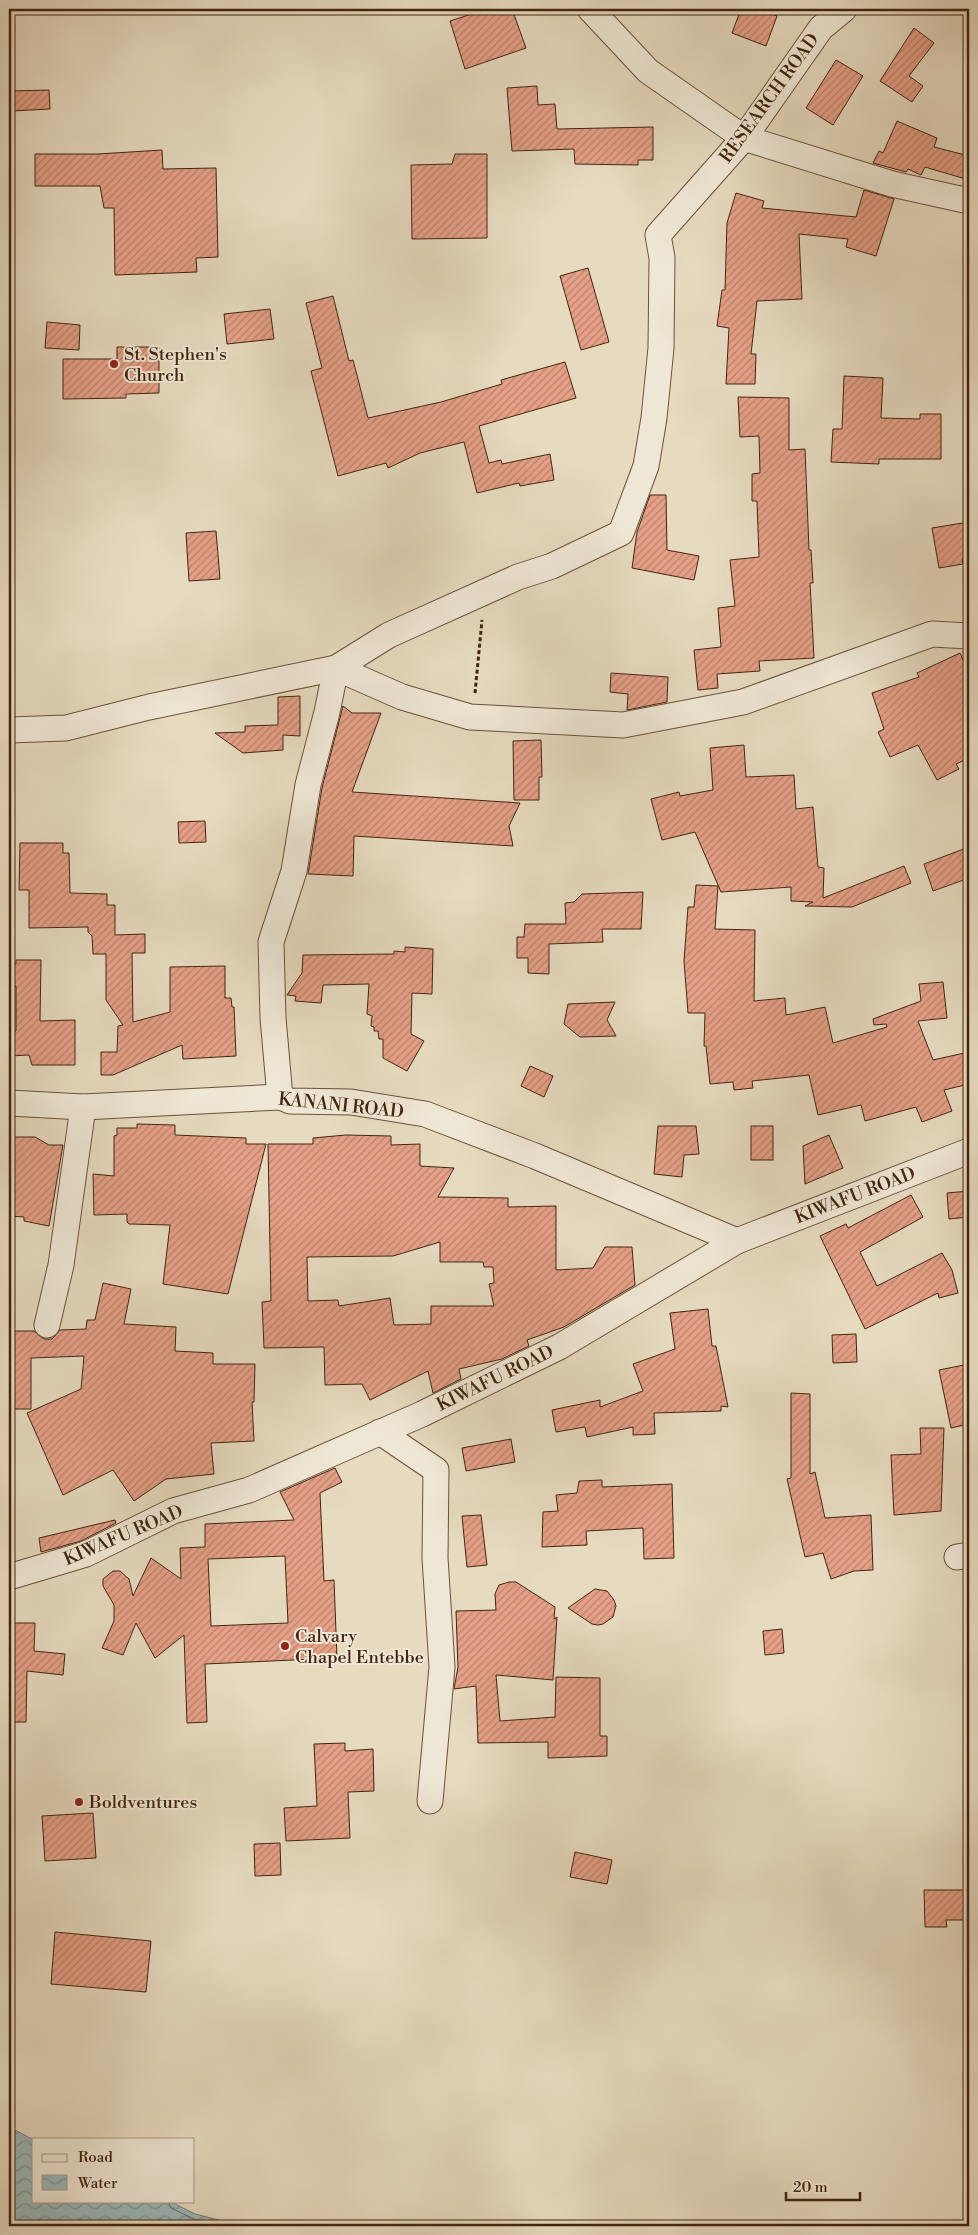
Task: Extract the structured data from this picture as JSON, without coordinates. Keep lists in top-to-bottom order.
{
  "streets": {
    "street": ["RESEARCH ROAD", "KANANI ROAD", "KIWAFU ROAD"]
  },
  "crossings": [
    ["KANANI ROAD", "KIWAFU ROAD"]
  ],
  "places": ["St. Stephen's Church", "Calvary Chapel Entebbe", "Boldventures"],
  "legend": ["Road", "Water"],
  "scale_bar": "20 m"
}
